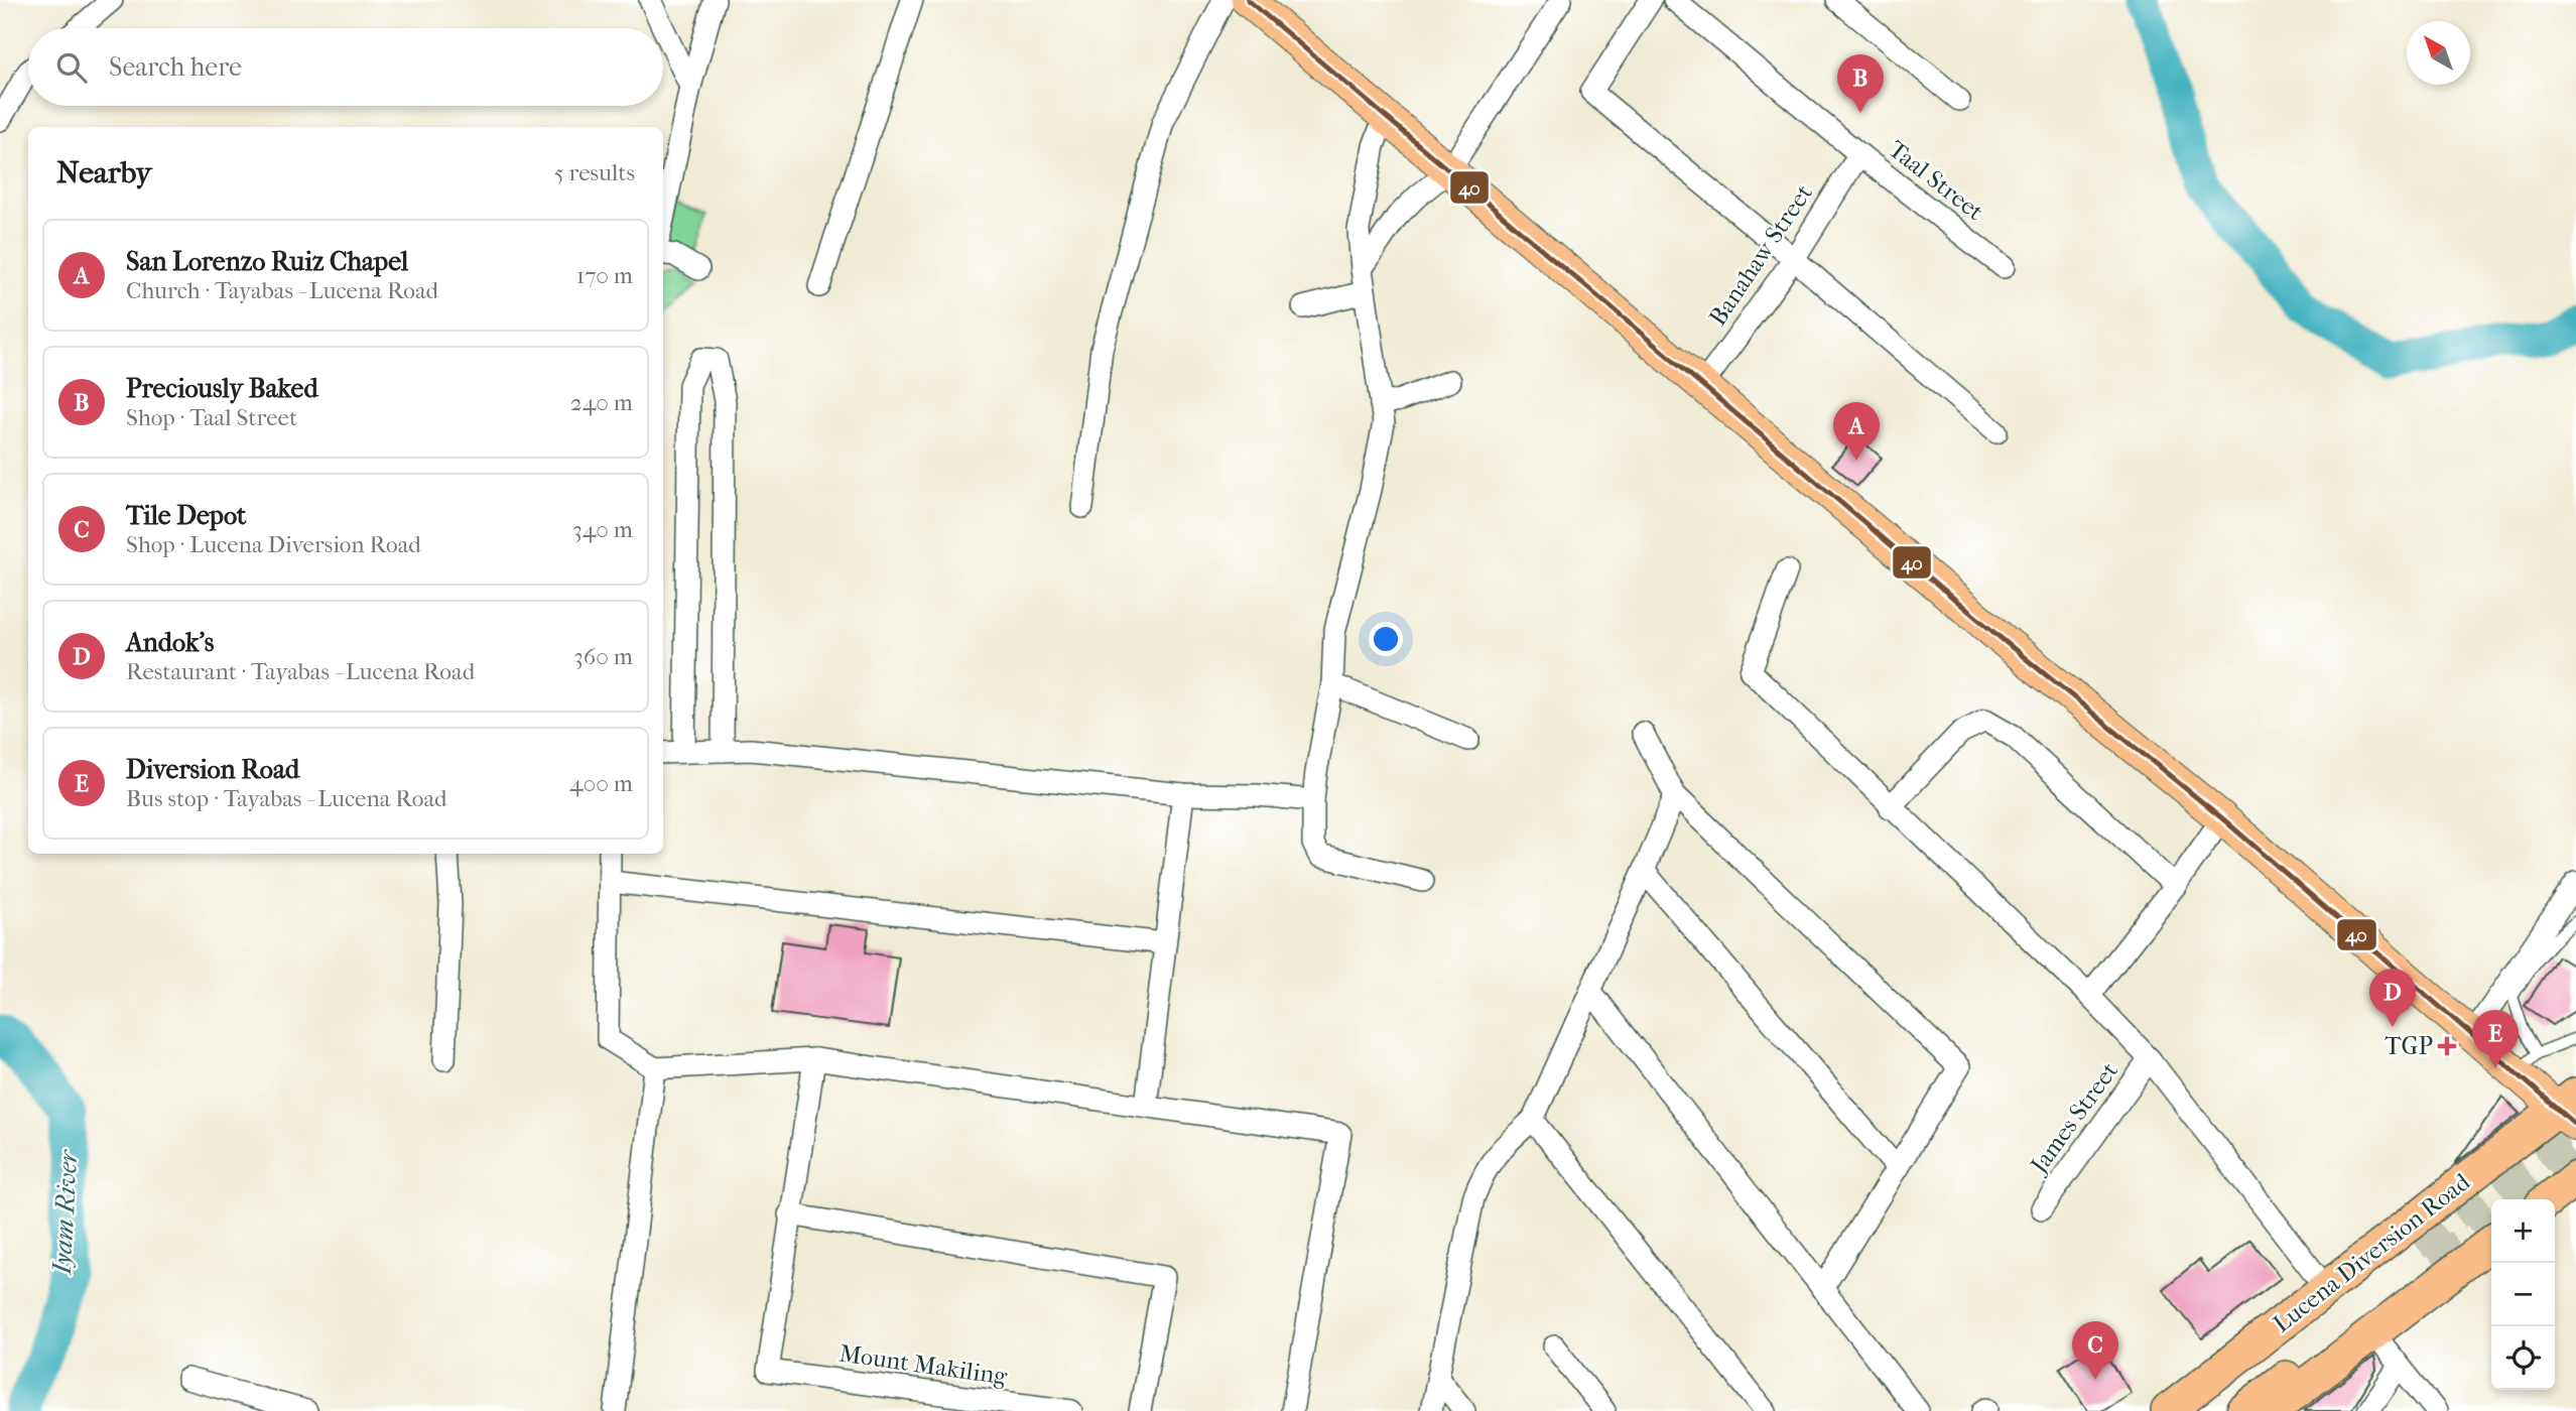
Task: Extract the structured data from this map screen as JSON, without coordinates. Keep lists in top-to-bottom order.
{
  "streets": {
    "highway": ["Lucena Diversion Road"],
    "street": [
      "Taal Street",
      "Banahaw Street",
      "James Street",
      "Mount Makiling"
    ]
  },
  "crossings": [
    ["Taal Street", "Banahaw Street"]
  ],
  "water": ["Iyam River"],
  "places": {
    "health": ["TGP"]
  },
  "lines": ["transit line 40"],
  "north": "top left",
  "page": {
    "search": "Search here",
    "pins": [
      "B",
      "A",
      "D",
      "E",
      "C"
    ],
    "heading": ["Nearby", "5 results"],
    "list": [
      {
        "mark": "A",
        "name": "San Lorenzo Ruiz Chapel",
        "note": "Church · Tayabas - Lucena Road",
        "value": "170 m"
      },
      {
        "mark": "B",
        "name": "Preciously Baked",
        "note": "Shop · Taal Street",
        "value": "240 m"
      },
      {
        "mark": "C",
        "name": "Tile Depot",
        "note": "Shop · Lucena Diversion Road",
        "value": "340 m"
      },
      {
        "mark": "D",
        "name": "Andok's",
        "note": "Restaurant · Tayabas - Lucena Road",
        "value": "360 m"
      },
      {
        "mark": "E",
        "name": "Diversion Road",
        "note": "Bus stop · Tayabas - Lucena Road",
        "value": "400 m"
      }
    ],
    "map_buttons": ["+", "−"]
  }
}
